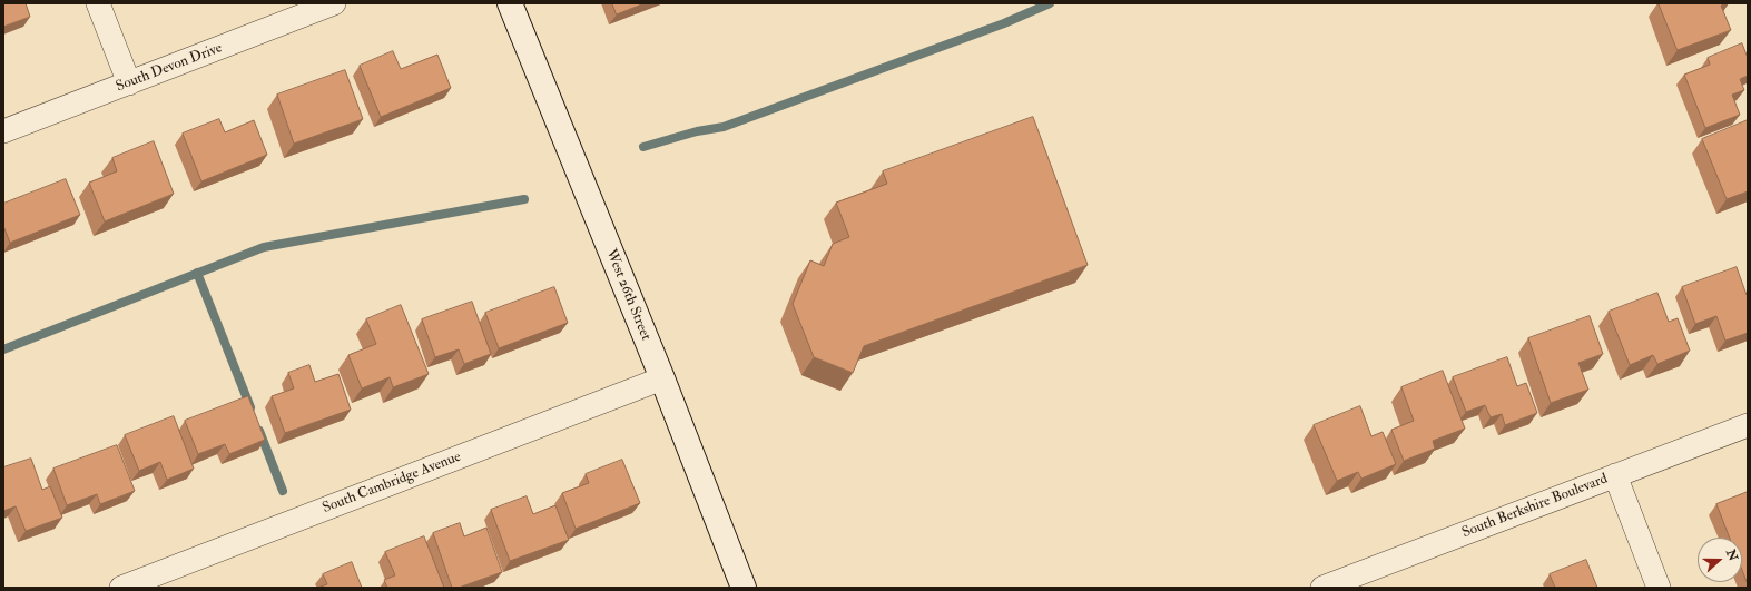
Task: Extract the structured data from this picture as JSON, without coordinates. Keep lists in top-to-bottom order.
{
  "streets": {
    "main road": ["West 26th Street"],
    "street": ["South Devon Drive", "South Cambridge Avenue", "South Berkshire Boulevard"]
  },
  "crossings": [
    ["West 26th Street", "South Cambridge Avenue"]
  ],
  "north": "right"
}
